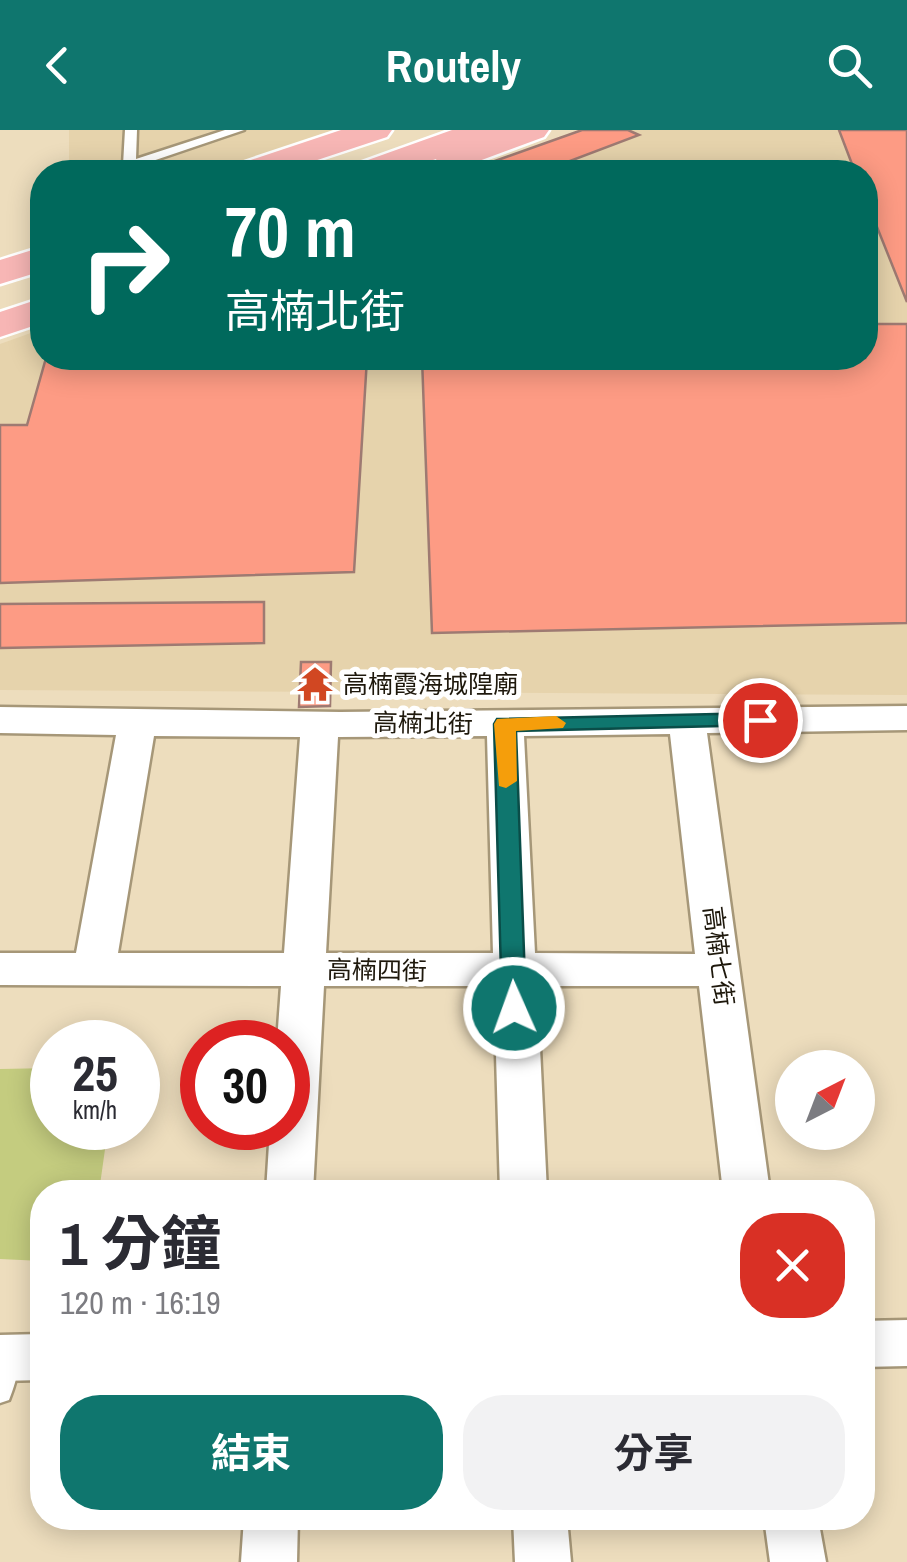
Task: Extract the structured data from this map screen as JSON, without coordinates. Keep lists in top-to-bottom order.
{
  "streets": {
    "street": ["高楠北街", "高楠七街", "高楠四街"]
  },
  "crossings": [
    ["高楠北街", "高楠七街"],
    ["高楠七街", "高楠四街"]
  ],
  "places": {
    "temple": ["高楠霞海城隍廟"]
  },
  "north": "top right",
  "page": {
    "header": "Routely",
    "turn": ["70 m", "高楠北街"],
    "speed": "25 km/h",
    "limit": "30",
    "heading": ["1 分鐘", "120 m · 16:19"],
    "buttons": ["結束", "分享"]
  }
}
